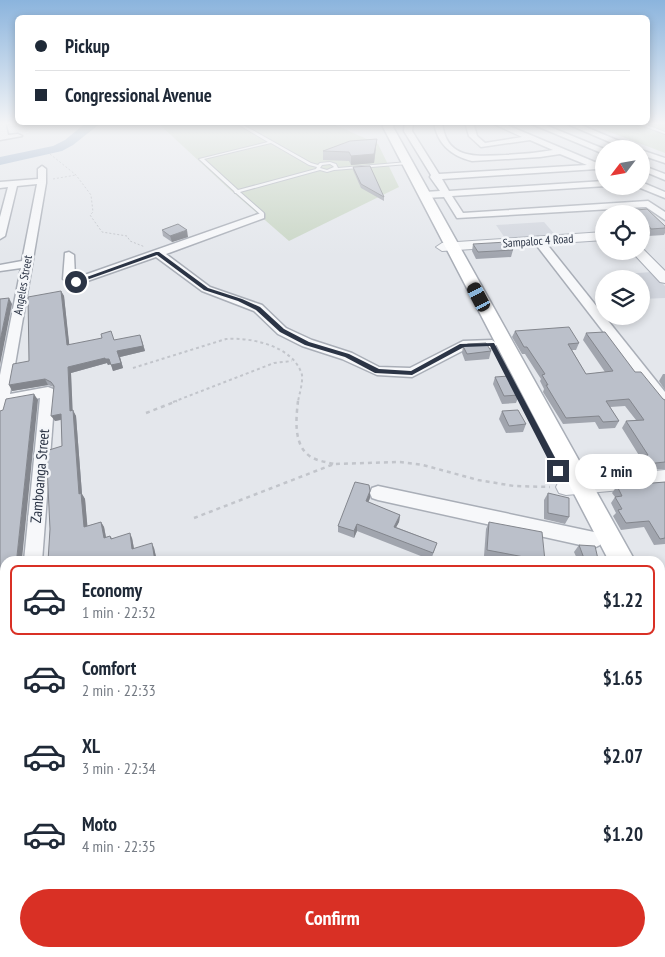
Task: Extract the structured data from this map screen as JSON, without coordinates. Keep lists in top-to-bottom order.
{
  "streets": {
    "street": ["Sampaloc 4 Road", "Angeles Street", "Zamboanga Street"]
  },
  "crossings": [
    ["Angeles Street", "Zamboanga Street"]
  ],
  "north": "bottom left",
  "page": {
    "banner": ["Pickup", "Congressional Avenue"],
    "bubble": "2 min",
    "list": [
      {
        "name": "Economy",
        "note": "1 min · 22:32",
        "value": "$1.22"
      },
      {
        "name": "Comfort",
        "note": "2 min · 22:33",
        "value": "$1.65"
      },
      {
        "name": "XL",
        "note": "3 min · 22:34",
        "value": "$2.07"
      },
      {
        "name": "Moto",
        "note": "4 min · 22:35",
        "value": "$1.20"
      }
    ],
    "buttons": "Confirm"
  }
}
